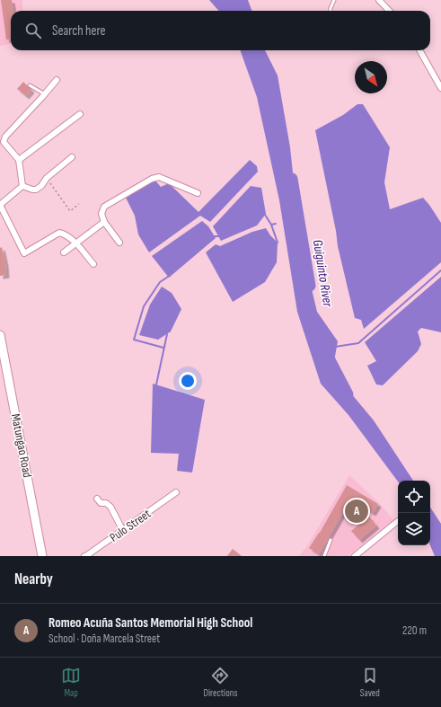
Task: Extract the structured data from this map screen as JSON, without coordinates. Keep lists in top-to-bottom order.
{
  "streets": {
    "main road": ["Matungao Road"],
    "street": ["Pulo Street"]
  },
  "water": ["Guiguinto River"],
  "north": "bottom right",
  "page": {
    "search": "Search here",
    "pins": "A",
    "heading": "Nearby",
    "list": [
      {
        "mark": "A",
        "name": "Romeo Acuña Santos Memorial High School",
        "note": "School · Doña Marcela Street",
        "value": "220 m"
      }
    ],
    "nav": ["Map", "Directions", "Saved"]
  }
}
